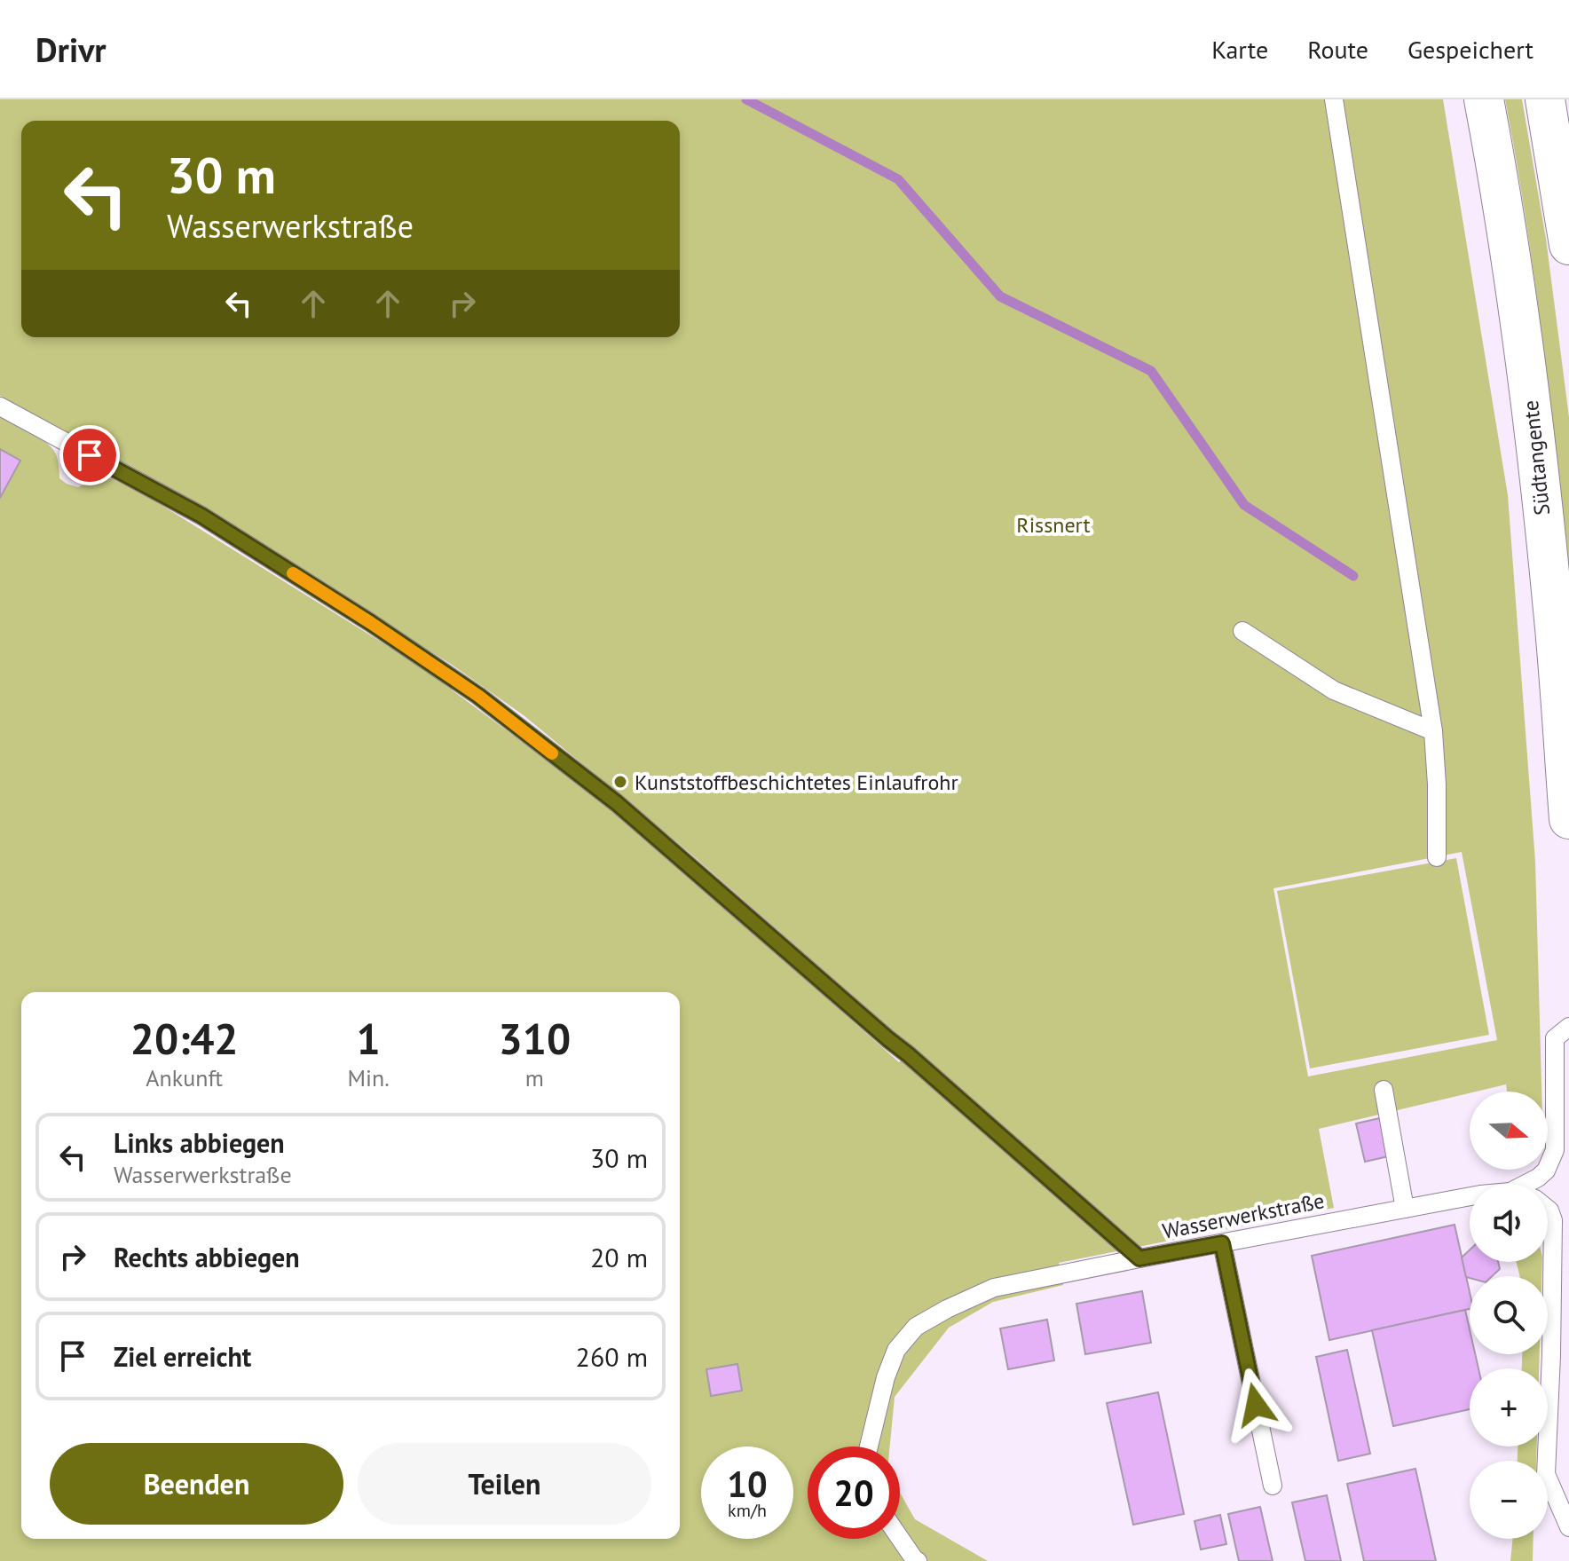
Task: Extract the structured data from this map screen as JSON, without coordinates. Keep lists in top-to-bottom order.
{
  "streets": {
    "highway": ["Südtangente"],
    "lane": ["Wasserwerkstraße"]
  },
  "parks": ["Rissnert"],
  "places": ["Kunststoffbeschichtetes Einlaufrohr"],
  "north": "right",
  "page": {
    "header": "Drivr",
    "nav": ["Karte", "Route", "Gespeichert"],
    "turn": ["30 m", "Wasserwerkstraße"],
    "eta": [
      "20:42",
      "Ankunft",
      "1",
      "Min.",
      "310",
      "m"
    ],
    "map_buttons": ["+", "−"],
    "list": [
      {
        "name": "Links abbiegen",
        "note": "Wasserwerkstraße",
        "value": "30 m"
      },
      {
        "name": "Rechts abbiegen",
        "value": "20 m"
      },
      {
        "name": "Ziel erreicht",
        "value": "260 m"
      }
    ],
    "buttons": ["Beenden", "Teilen"],
    "speed": "10 km/h",
    "limit": "20"
  }
}
